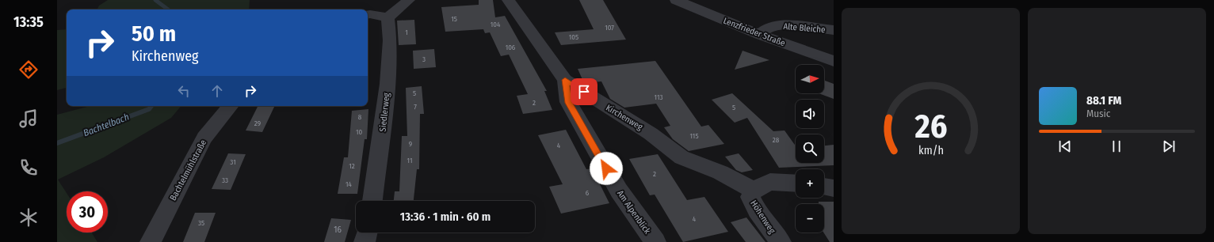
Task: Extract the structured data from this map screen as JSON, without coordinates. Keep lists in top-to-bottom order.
{
  "streets": {
    "street": [
      "Alte Bleiche",
      "Lenzfrieder Straße",
      "Siedlerweg",
      "Kirchenweg",
      "Bachtelmühlstraße",
      "Am Alpenblick",
      "Höhenweg"
    ]
  },
  "crossings": [
    ["Alte Bleiche", "Lenzfrieder Straße"],
    ["Kirchenweg", "Am Alpenblick"],
    ["Kirchenweg", "Höhenweg"]
  ],
  "water": ["Bachtelbach"],
  "house_numbers": [
    "15",
    "104",
    "107",
    "1",
    "105",
    "106",
    "3",
    "5",
    "113",
    "2",
    "7",
    "5",
    "8",
    "29",
    "10",
    "115",
    "28",
    "9",
    "4",
    "11",
    "31",
    "12",
    "2",
    "33",
    "14",
    "6",
    "4",
    "35",
    "16"
  ],
  "north": "right",
  "page": {
    "tabs": "13:35",
    "turn": ["50 m", "Kirchenweg"],
    "map_buttons": ["+", "−"],
    "song": ["88.1 FM", "Music"],
    "limit": "30",
    "trip": "13:36 · 1 min · 60 m",
    "gauge": ["26", "km/h"]
  }
}
